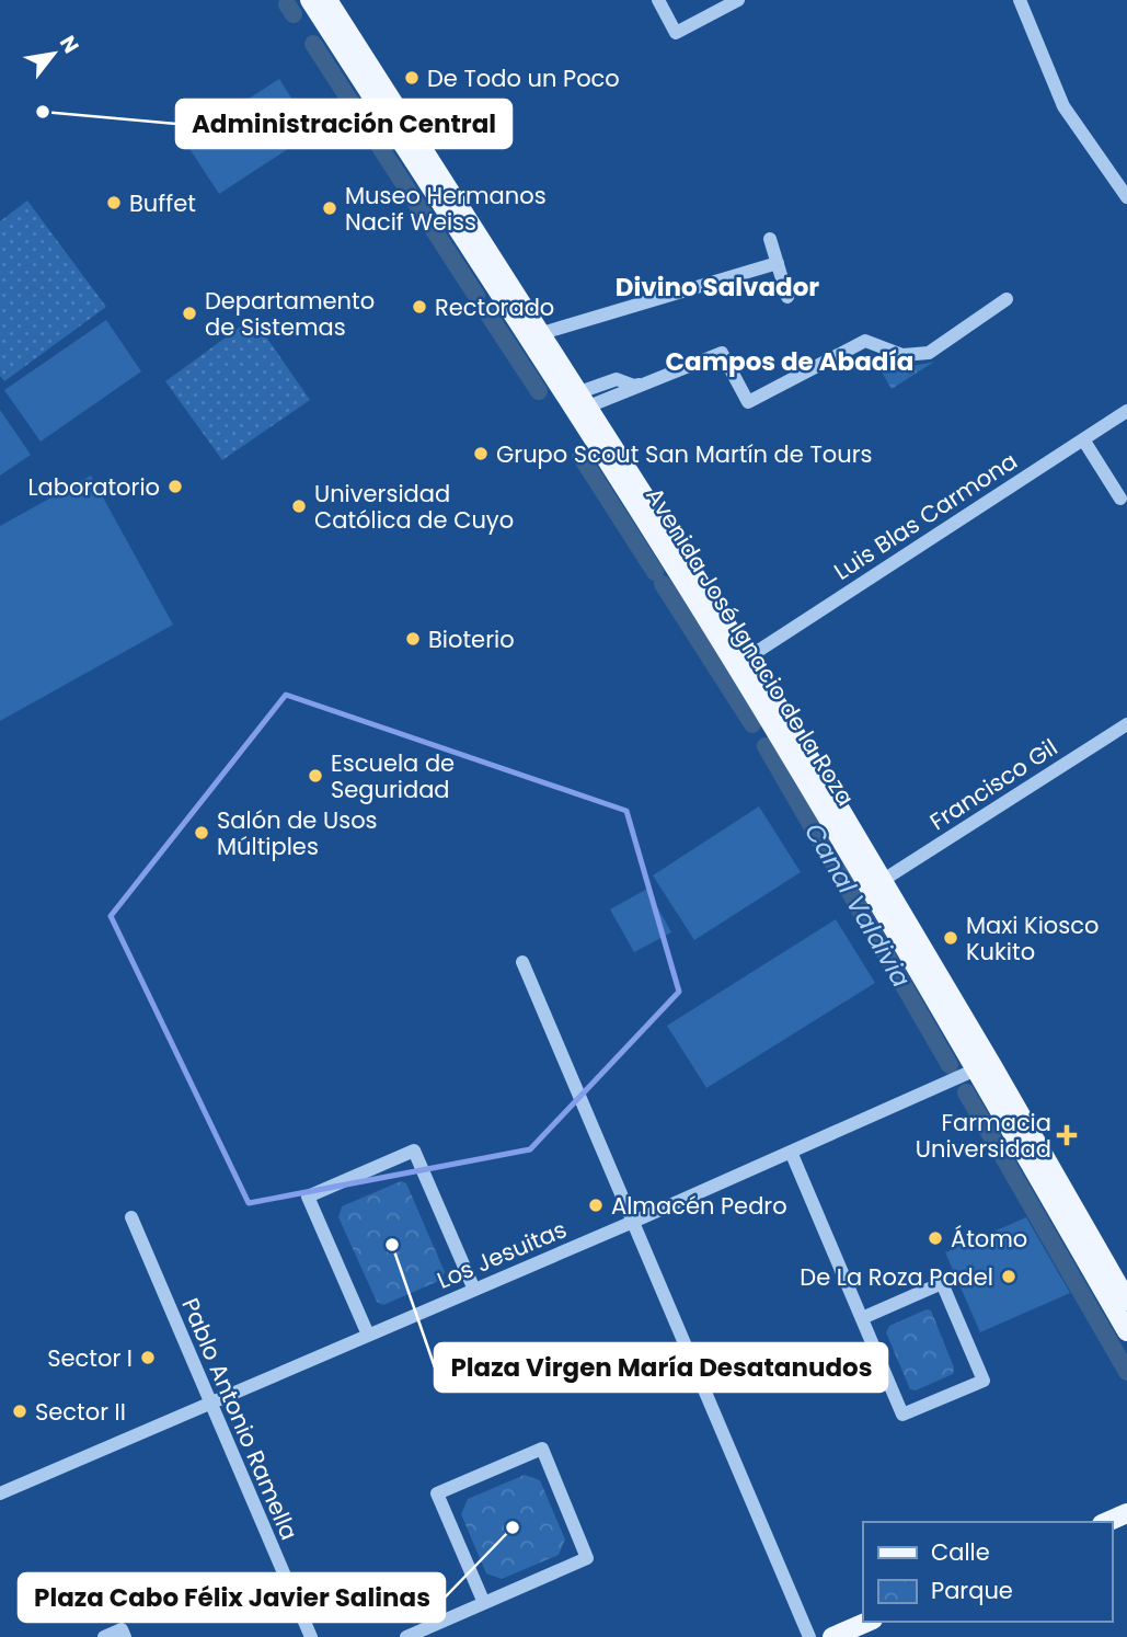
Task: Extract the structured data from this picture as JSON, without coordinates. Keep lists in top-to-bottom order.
{
  "streets": {
    "main road": ["Avenida José Ignacio de la Roza"],
    "street": [
      "Luis Blas Carmona",
      "Francisco Gil",
      "Los Jesuitas",
      "Pablo Antonio Ramella"
    ]
  },
  "crossings": [
    ["Luis Blas Carmona", "Avenida José Ignacio de la Roza"],
    ["Avenida José Ignacio de la Roza", "Francisco Gil"],
    ["Avenida José Ignacio de la Roza", "Los Jesuitas"],
    ["Los Jesuitas", "Pablo Antonio Ramella"]
  ],
  "districts": ["Divino Salvador", "Campos de Abadía"],
  "water": ["Canal Valdivia"],
  "places": {
    "other": [
      "De Todo un Poco",
      "Administración Central",
      "Buffet",
      "Museo Hermanos Nacif Weiss",
      "Rectorado",
      "Departamento de Sistemas",
      "Grupo Scout San Martín de Tours",
      "Laboratorio",
      "Universidad Católica de Cuyo",
      "Bioterio",
      "Escuela de Seguridad",
      "Salón de Usos Múltiples",
      "Maxi Kiosco Kukito",
      "Almacén Pedro",
      "Átomo",
      "Plaza Virgen María Desatanudos",
      "De La Roza Padel",
      "Sector I",
      "Sector II",
      "Plaza Cabo Félix Javier Salinas"
    ],
    "health": ["Farmacia Universidad"]
  },
  "legend": ["Calle", "Parque"],
  "north": "top right"
}
